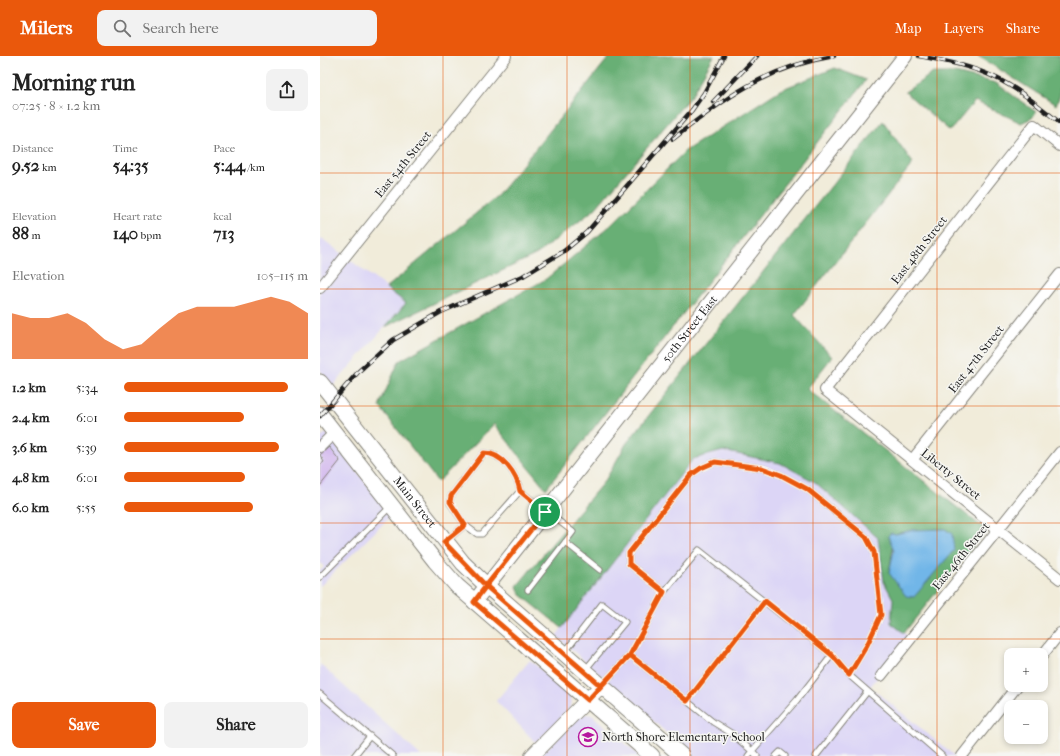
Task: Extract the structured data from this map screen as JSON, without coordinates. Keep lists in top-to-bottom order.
{
  "streets": {
    "main road": ["Main Street"],
    "street": [
      "East 54th Street",
      "East 48th Street",
      "50th Street East",
      "East 47th Street",
      "Liberty Street",
      "East 46th Street"
    ]
  },
  "crossings": [
    ["East 48th Street", "Liberty Street"],
    ["50th Street East", "Main Street"],
    ["East 47th Street", "Liberty Street"],
    ["Liberty Street", "East 46th Street"]
  ],
  "places": {
    "school or university": ["North Shore Elementary School"]
  },
  "page": {
    "header": "Milers",
    "search": "Search here",
    "nav": ["Map", "Layers", "Share"],
    "heading": ["Morning run", "07:25 · 8 × 1.2 km"],
    "stats": [
      ["Distance", "9.52 km"],
      ["Time", "54:35"],
      ["Pace", "5:44 /km"],
      ["Elevation", "88 m"],
      ["Heart rate", "140 bpm"],
      ["kcal", "713"]
    ],
    "chart": ["Elevation", "105–115 m"],
    "list": [
      {
        "name": "1.2 km",
        "note": "5:34"
      },
      {
        "name": "2.4 km",
        "note": "6:01"
      },
      {
        "name": "3.6 km",
        "note": "5:39"
      },
      {
        "name": "4.8 km",
        "note": "6:01"
      },
      {
        "name": "6.0 km",
        "note": "5:55"
      }
    ],
    "map_buttons": ["+", "−"],
    "buttons": ["Save", "Share"]
  }
}
